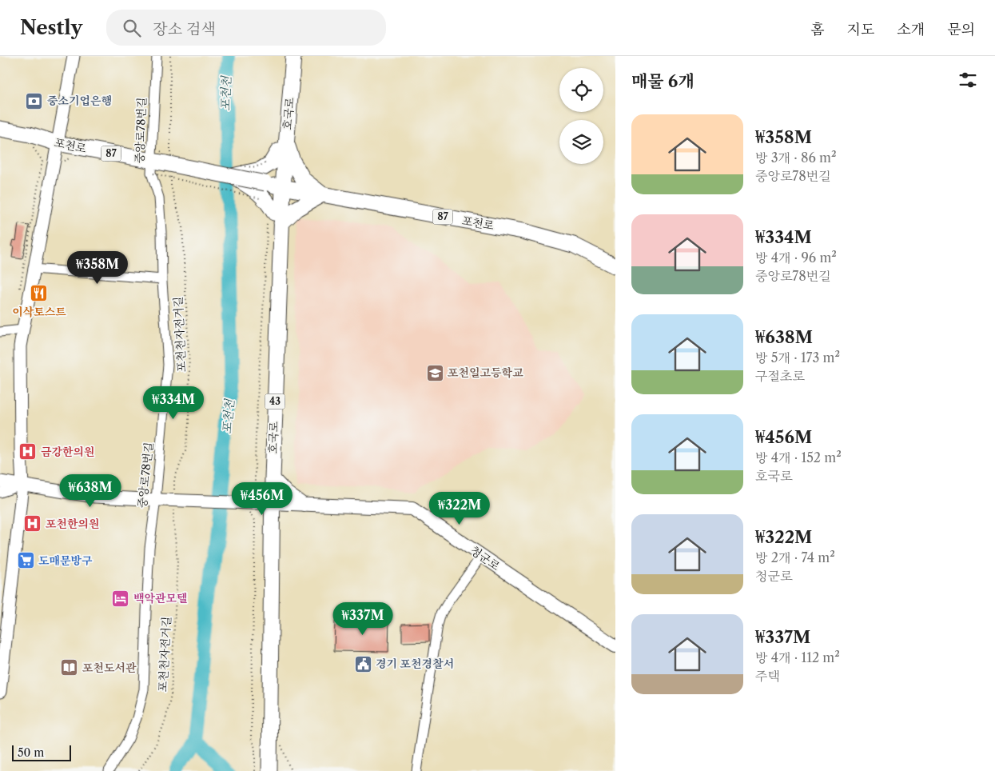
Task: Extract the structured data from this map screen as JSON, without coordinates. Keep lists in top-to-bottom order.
{
  "streets": {
    "main road": [
      "호국로",
      "포천로",
      "87",
      "43",
      "청군로"
    ],
    "street": ["중앙로78번길"],
    "path": ["포천천자전거길"]
  },
  "crossings": [
    ["호국로", "포천로"],
    ["호국로", "87"],
    ["호국로", "청군로"],
    ["중앙로78번길", "포천로"],
    ["중앙로78번길", "87"],
    ["중앙로78번길", "포천천자전거길"],
    ["포천로", "87"],
    ["포천로", "포천천자전거길"],
    ["87", "포천천자전거길"]
  ],
  "water": ["포천천"],
  "places": {
    "bank": ["중소기업은행"],
    "restaurant": ["이삭토스트"],
    "school or university": ["포천일고등학교"],
    "hospital": ["금강한의원", "포천한의원"],
    "supermarket": ["도매문방구"],
    "hotel": ["백악관모텔"],
    "public building": ["경기 포천경찰서"],
    "library": ["포천도서관"]
  },
  "scale_bar": "50 m",
  "page": {
    "header": "Nestly",
    "search": "장소 검색",
    "nav": [
      "홈",
      "지도",
      "소개",
      "문의"
    ],
    "heading": "매물 6개",
    "list": [
      {
        "name": "₩358M",
        "note": "방 3개 · 86 m² · 중앙로78번길"
      },
      {
        "name": "₩334M",
        "note": "방 4개 · 96 m² · 중앙로78번길"
      },
      {
        "name": "₩638M",
        "note": "방 5개 · 173 m² · 구절초로"
      },
      {
        "name": "₩456M",
        "note": "방 4개 · 152 m² · 호국로"
      },
      {
        "name": "₩322M",
        "note": "방 2개 · 74 m² · 청군로"
      },
      {
        "name": "₩337M",
        "note": "방 4개 · 112 m² · 주택"
      }
    ],
    "price": [
      "₩358M",
      "₩334M",
      "₩638M",
      "₩456M",
      "₩322M",
      "₩337M"
    ],
    "scale": "50 m"
  }
}
